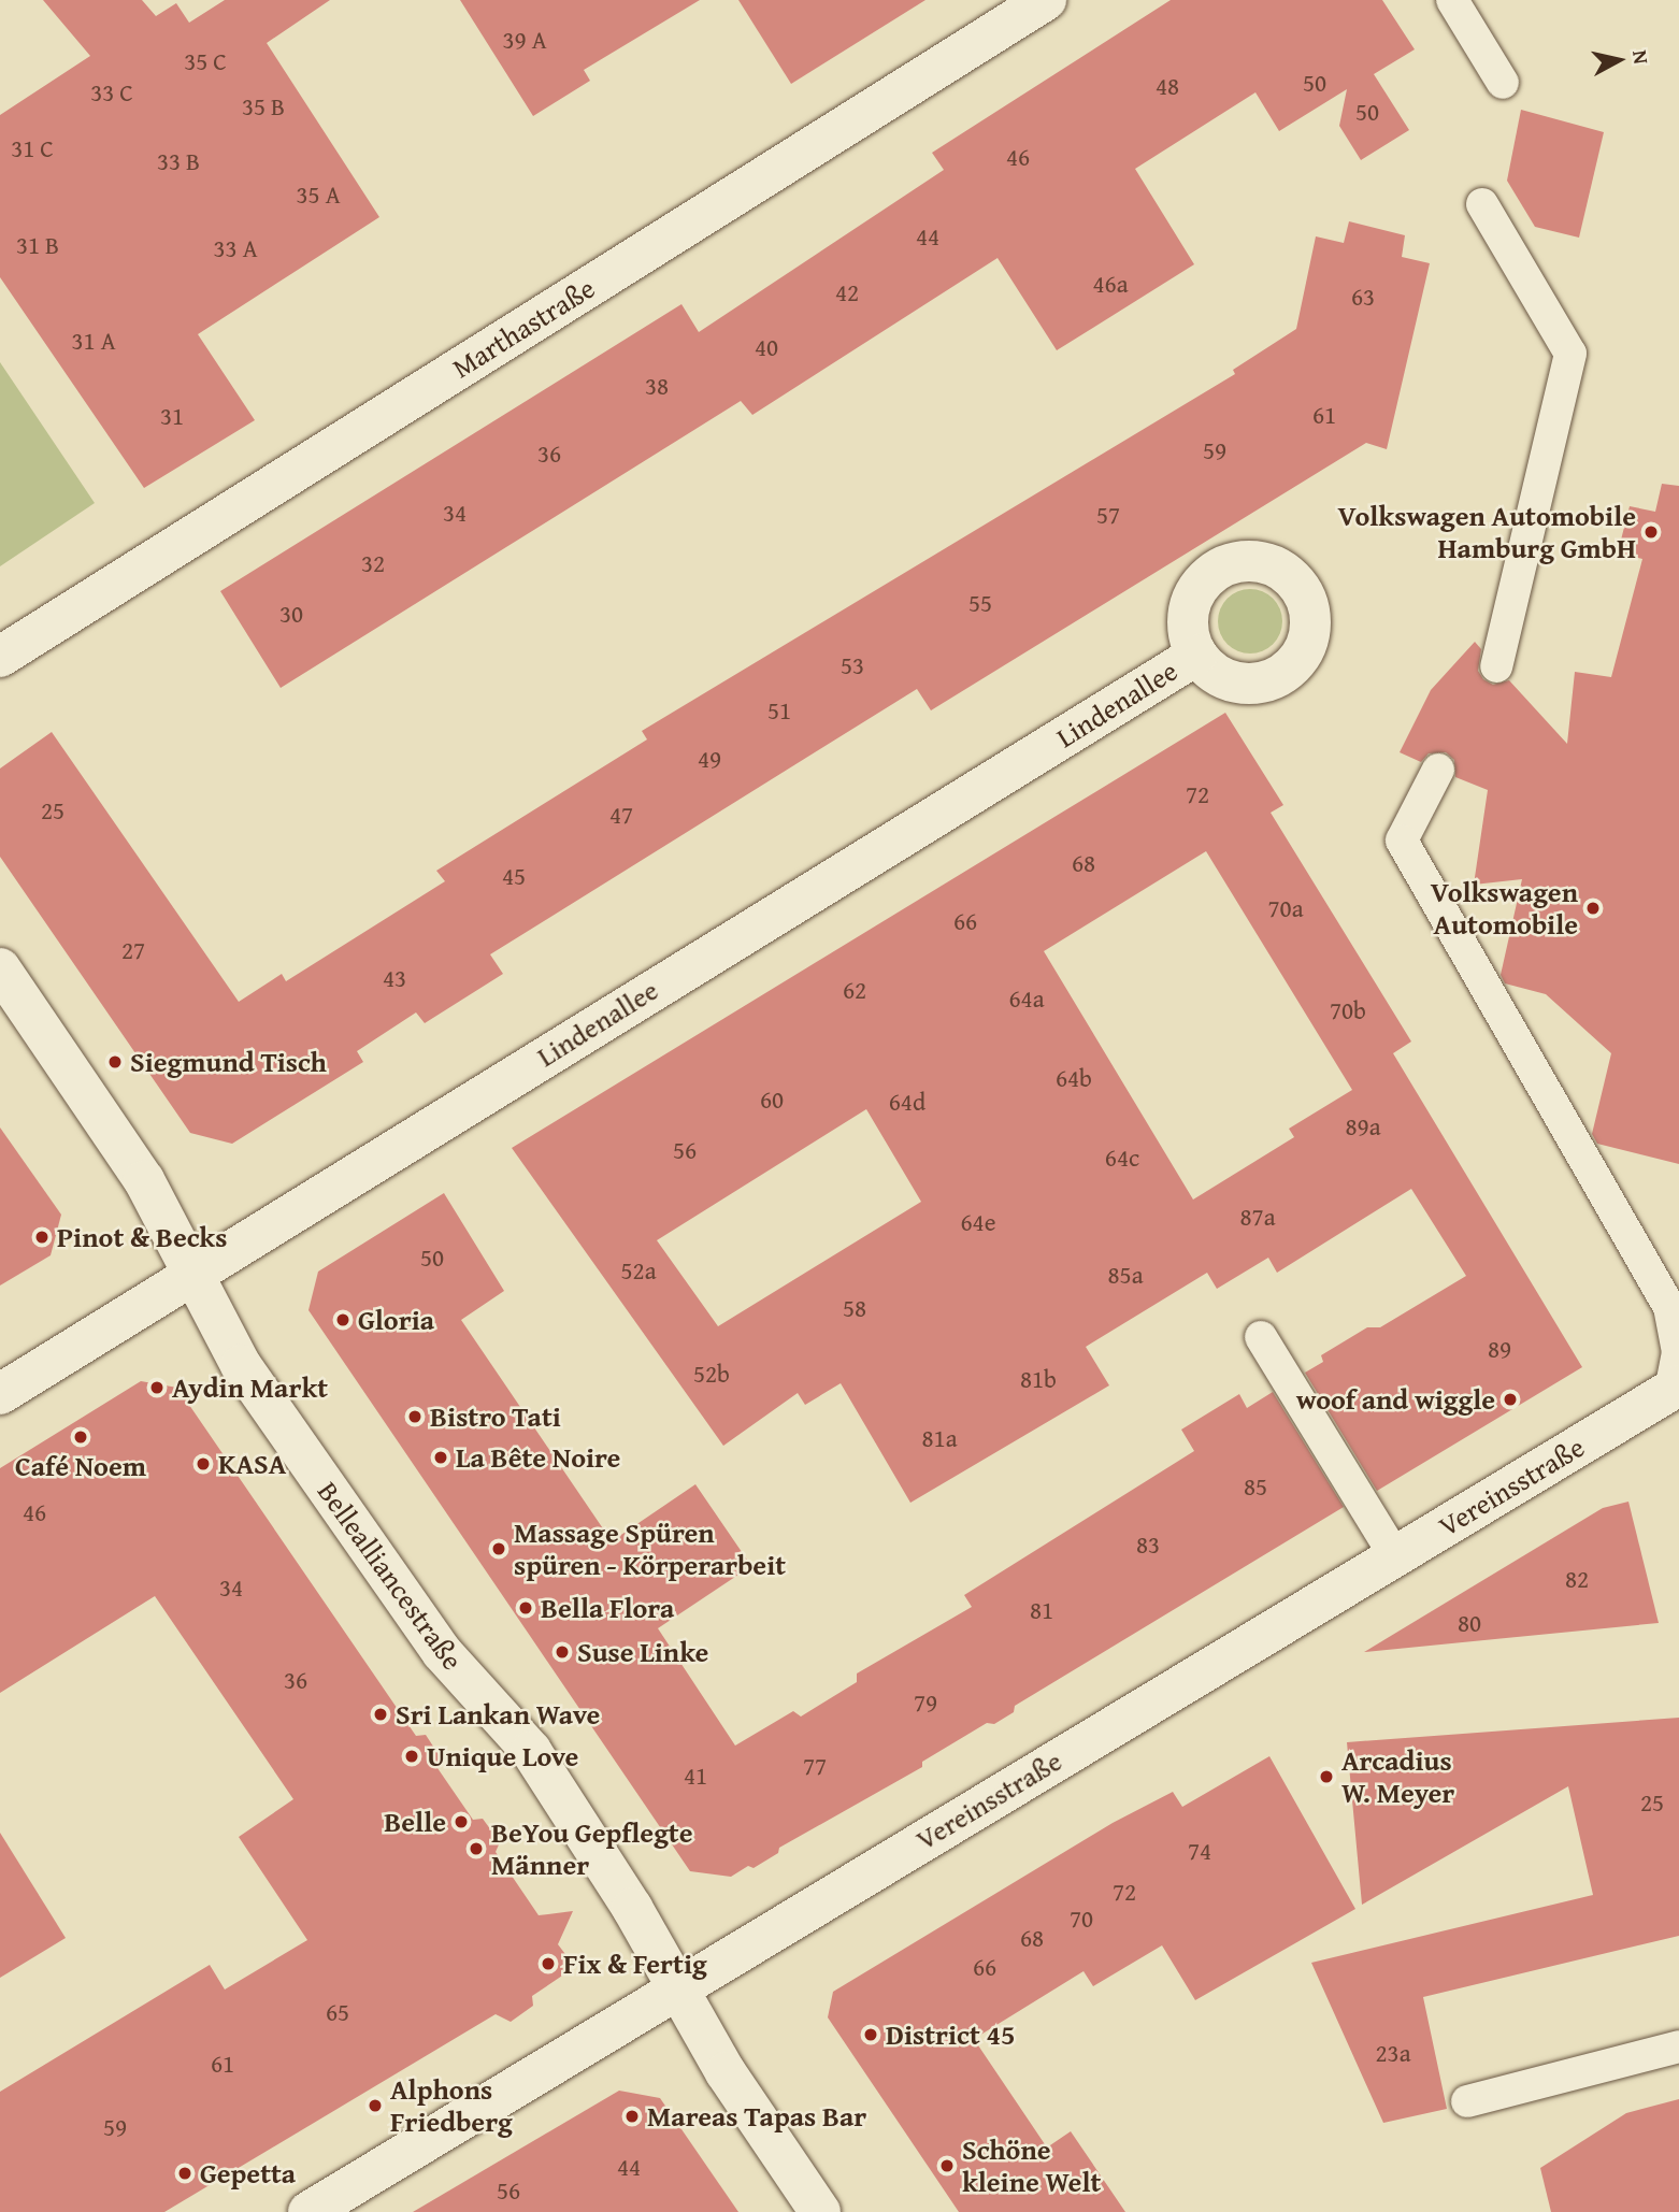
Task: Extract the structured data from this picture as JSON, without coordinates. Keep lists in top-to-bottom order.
{
  "streets": {
    "street": [
      "Marthastraße",
      "Lindenallee",
      "Vereinsstraße",
      "Bellealliancestraße"
    ]
  },
  "crossings": [
    ["Lindenallee", "Bellealliancestraße"],
    ["Vereinsstraße", "Bellealliancestraße"]
  ],
  "places": [
    "Volkswagen Automobile Hamburg GmbH",
    "Volkswagen Automobile",
    "Siegmund Tisch",
    "Pinot & Becks",
    "Gloria",
    "Aydin Markt",
    "woof and wiggle",
    "Bistro Tati",
    "Café Noem",
    "La Bête Noire",
    "KASA",
    "Massage Spüren spüren - Körperarbeit",
    "Bella Flora",
    "Suse Linke",
    "Sri Lankan Wave",
    "Unique Love",
    "Arcadius W. Meyer",
    "Belle",
    "BeYou Gepflegte Männer",
    "Fix & Fertig",
    "District 45",
    "Alphons Friedberg",
    "Mareas Tapas Bar",
    "Schöne kleine Welt",
    "Gepetta"
  ],
  "house_numbers": [
    "39 A",
    "35 C",
    "50",
    "48",
    "33 C",
    "35 B",
    "50",
    "31 C",
    "46",
    "33 B",
    "35 A",
    "44",
    "31 B",
    "33 A",
    "46a",
    "42",
    "63",
    "31 A",
    "40",
    "38",
    "61",
    "31",
    "59",
    "36",
    "34",
    "57",
    "32",
    "55",
    "30",
    "53",
    "51",
    "49",
    "72",
    "25",
    "47",
    "68",
    "45",
    "70a",
    "66",
    "27",
    "43",
    "62",
    "64a",
    "70b",
    "64b",
    "60",
    "64d",
    "89a",
    "56",
    "64c",
    "87a",
    "64e",
    "50",
    "52a",
    "85a",
    "58",
    "89",
    "52b",
    "81b",
    "81a",
    "85",
    "46",
    "83",
    "82",
    "34",
    "81",
    "80",
    "36",
    "79",
    "77",
    "41",
    "25",
    "74",
    "72",
    "70",
    "68",
    "66",
    "65",
    "23a",
    "61",
    "59",
    "44",
    "56"
  ],
  "north": "right"
}
